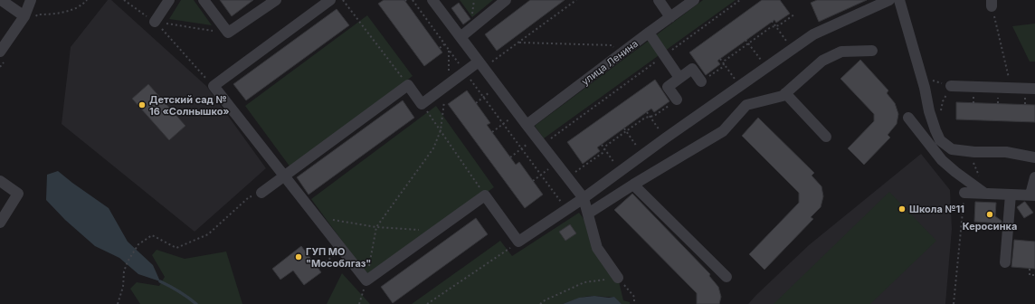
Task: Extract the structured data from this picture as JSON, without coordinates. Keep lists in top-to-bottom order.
{
  "streets": {
    "street": ["улица Ленина"]
  },
  "places": [
    "Детский сад № 16 «Солнышко»",
    "Школа №11",
    "Керосинка",
    "ГУП МО \"Мособлгаз\""
  ]
}
